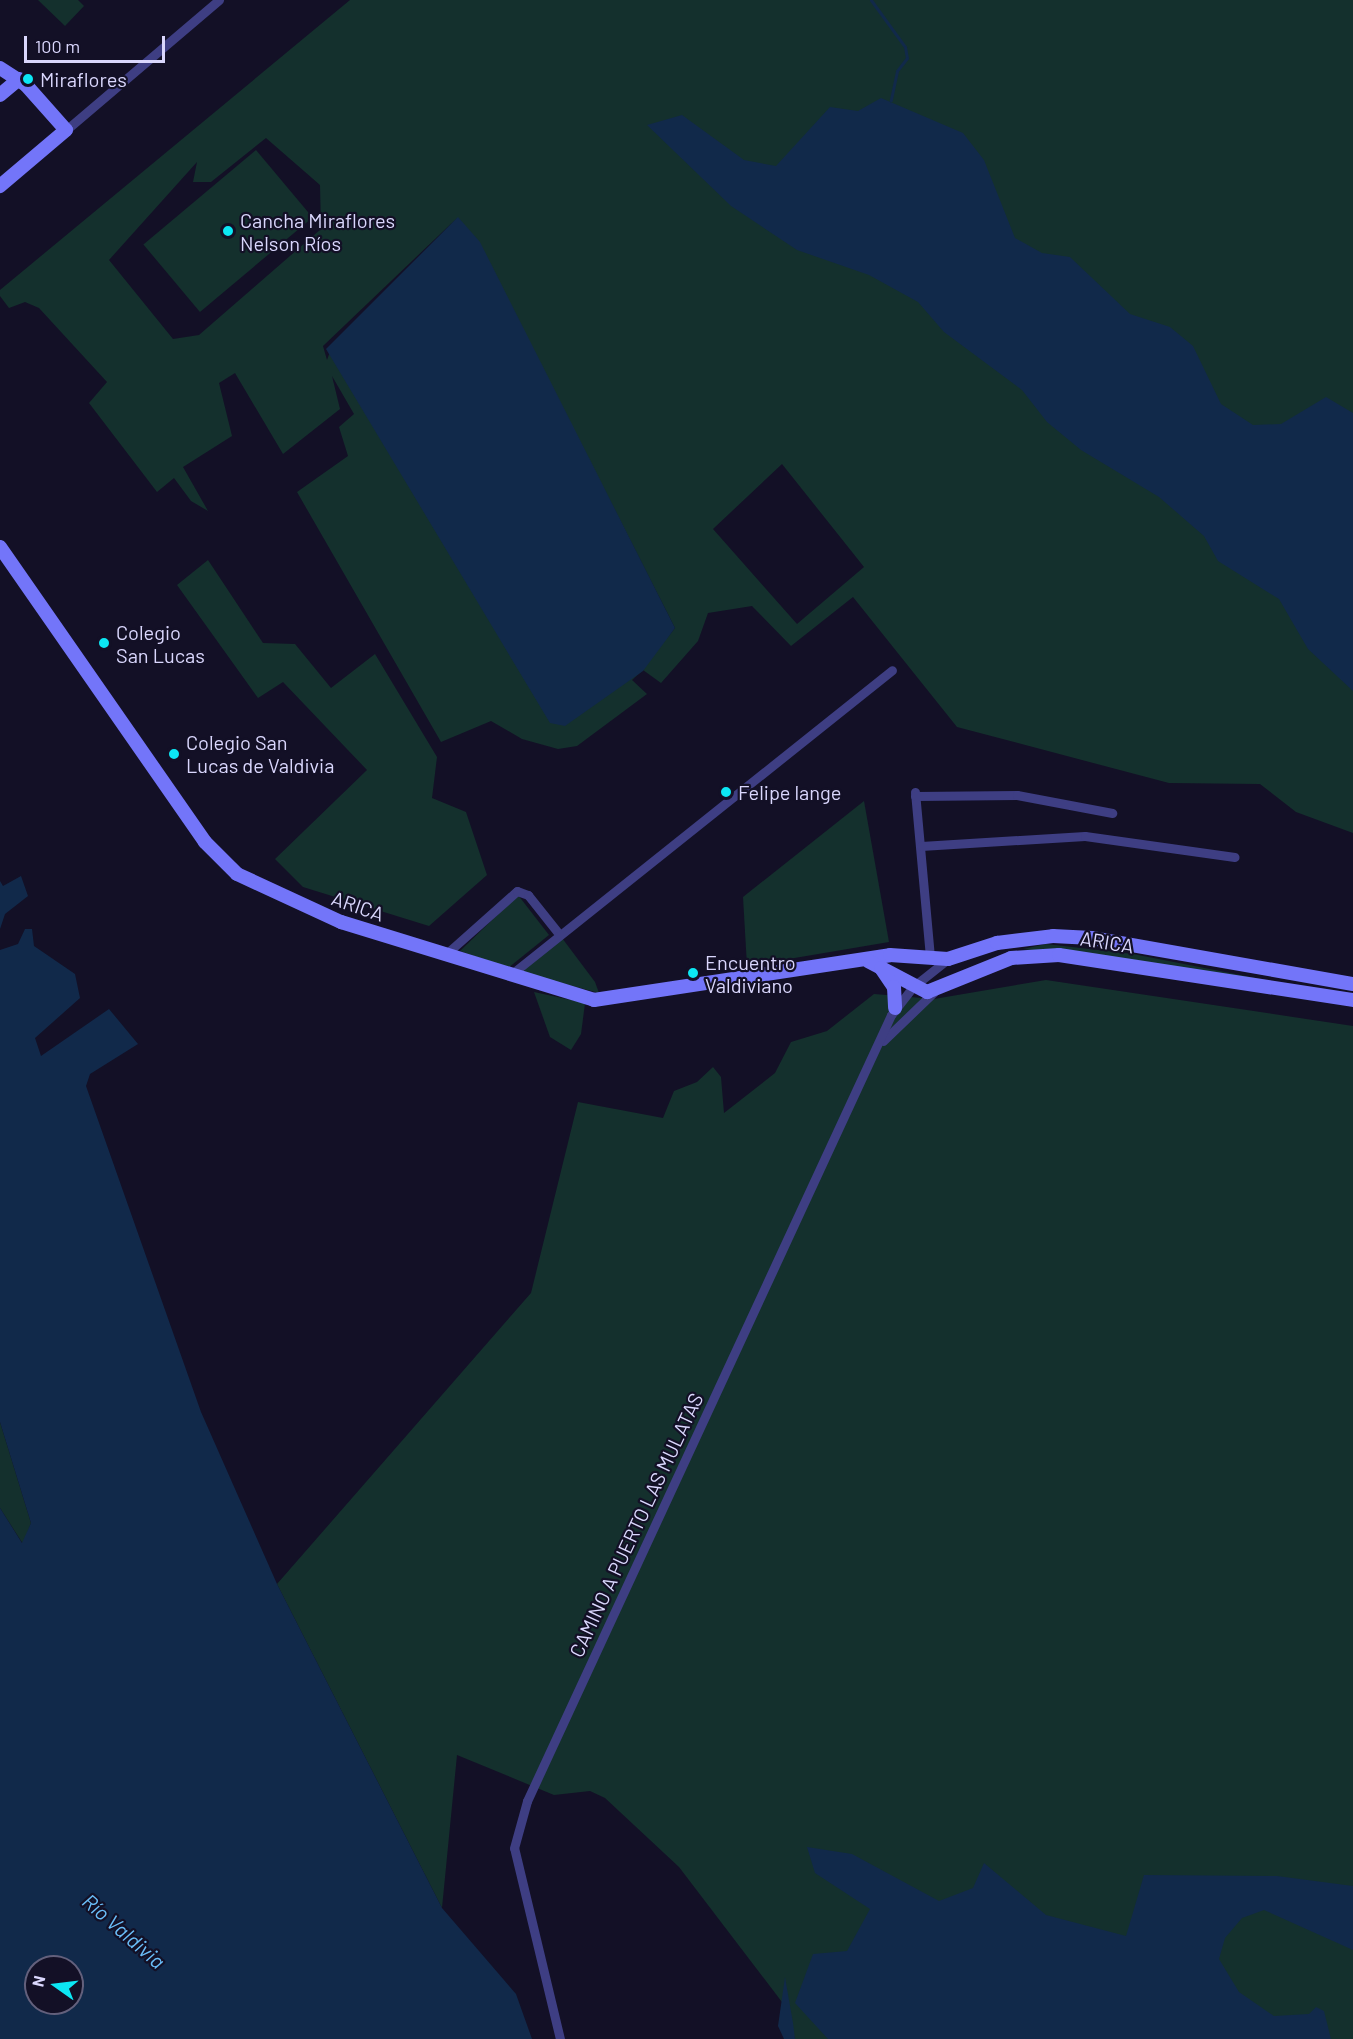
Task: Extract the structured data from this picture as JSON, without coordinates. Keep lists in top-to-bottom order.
{
  "streets": {
    "main road": ["ARICA"],
    "street": ["CAMINO A PUERTO LAS MULATAS"]
  },
  "crossings": [
    ["ARICA", "CAMINO A PUERTO LAS MULATAS"]
  ],
  "water": ["Río Valdivia"],
  "places": [
    "Miraflores",
    "Cancha Miraflores Nelson Ríos",
    "Colegio San Lucas",
    "Colegio San Lucas de Valdivia",
    "Felipe lange",
    "Encuentro Valdiviano"
  ],
  "scale_bar": "100 m",
  "north": "left"
}
